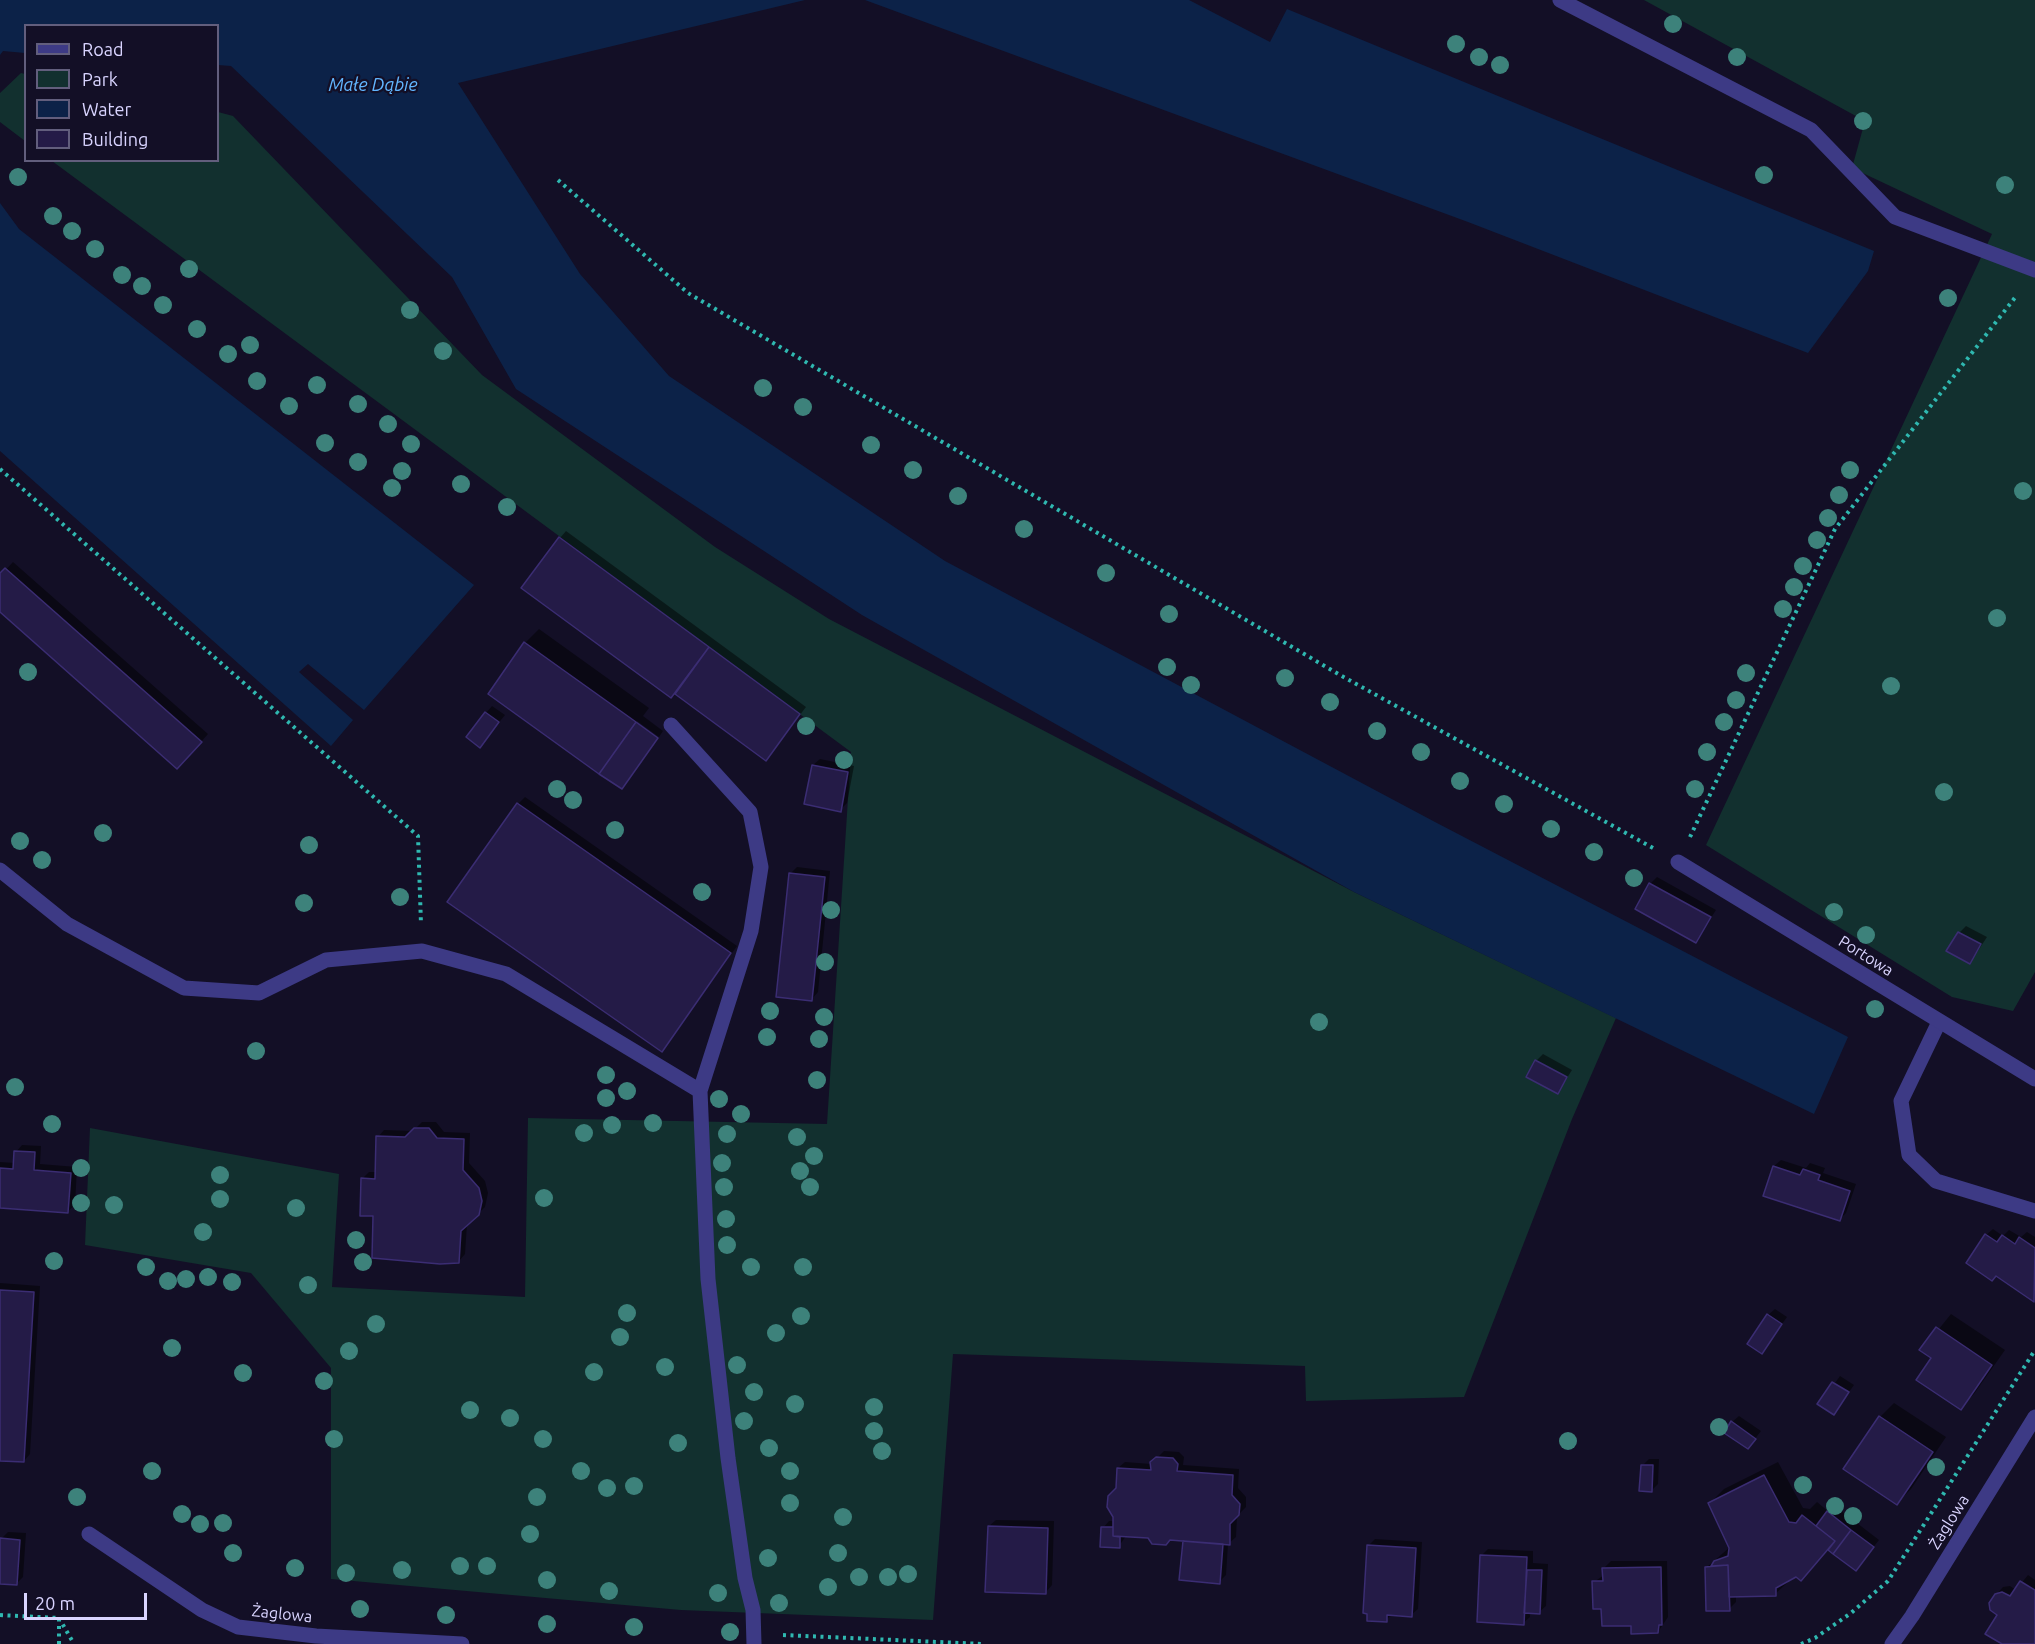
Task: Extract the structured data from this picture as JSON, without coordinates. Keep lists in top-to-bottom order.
{
  "streets": {
    "street": ["Portowa", "Żaglowa"]
  },
  "water": ["Małe Dąbie"],
  "legend": [
    "Road",
    "Park",
    "Water",
    "Building"
  ],
  "scale_bar": "20 m"
}
